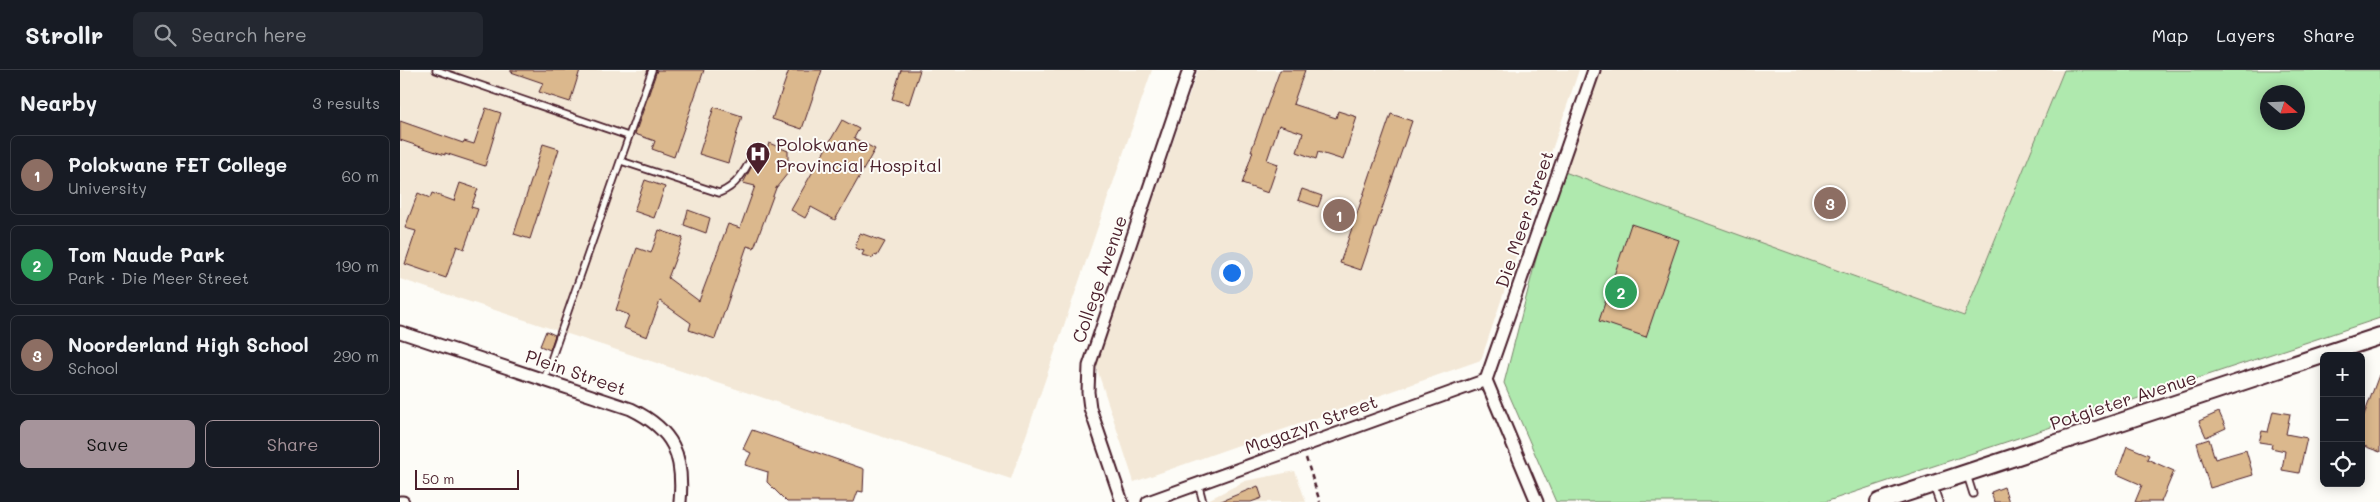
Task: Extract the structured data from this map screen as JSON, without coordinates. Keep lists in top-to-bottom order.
{
  "streets": {
    "street": [
      "Die Meer Street",
      "College Avenue",
      "Plein Street",
      "Potgieter Avenue",
      "Magazyn Street"
    ]
  },
  "crossings": [
    ["Die Meer Street", "Magazyn Street"]
  ],
  "places": {
    "hospital": ["Polokwane Provincial Hospital"]
  },
  "scale_bar": "50 m",
  "north": "right",
  "page": {
    "header": "Strollr",
    "search": "Search here",
    "nav": ["Map", "Layers", "Share"],
    "heading": ["Nearby", "3 results"],
    "list": [
      {
        "mark": "1",
        "name": "Polokwane FET College",
        "note": "University",
        "value": "60 m"
      },
      {
        "mark": "2",
        "name": "Tom Naude Park",
        "note": "Park · Die Meer Street",
        "value": "190 m"
      },
      {
        "mark": "3",
        "name": "Noorderland High School",
        "note": "School",
        "value": "290 m"
      }
    ],
    "pins": ["3", "1", "2"],
    "map_buttons": ["+", "−"],
    "buttons": ["Save", "Share"],
    "scale": "50 m"
  }
}
